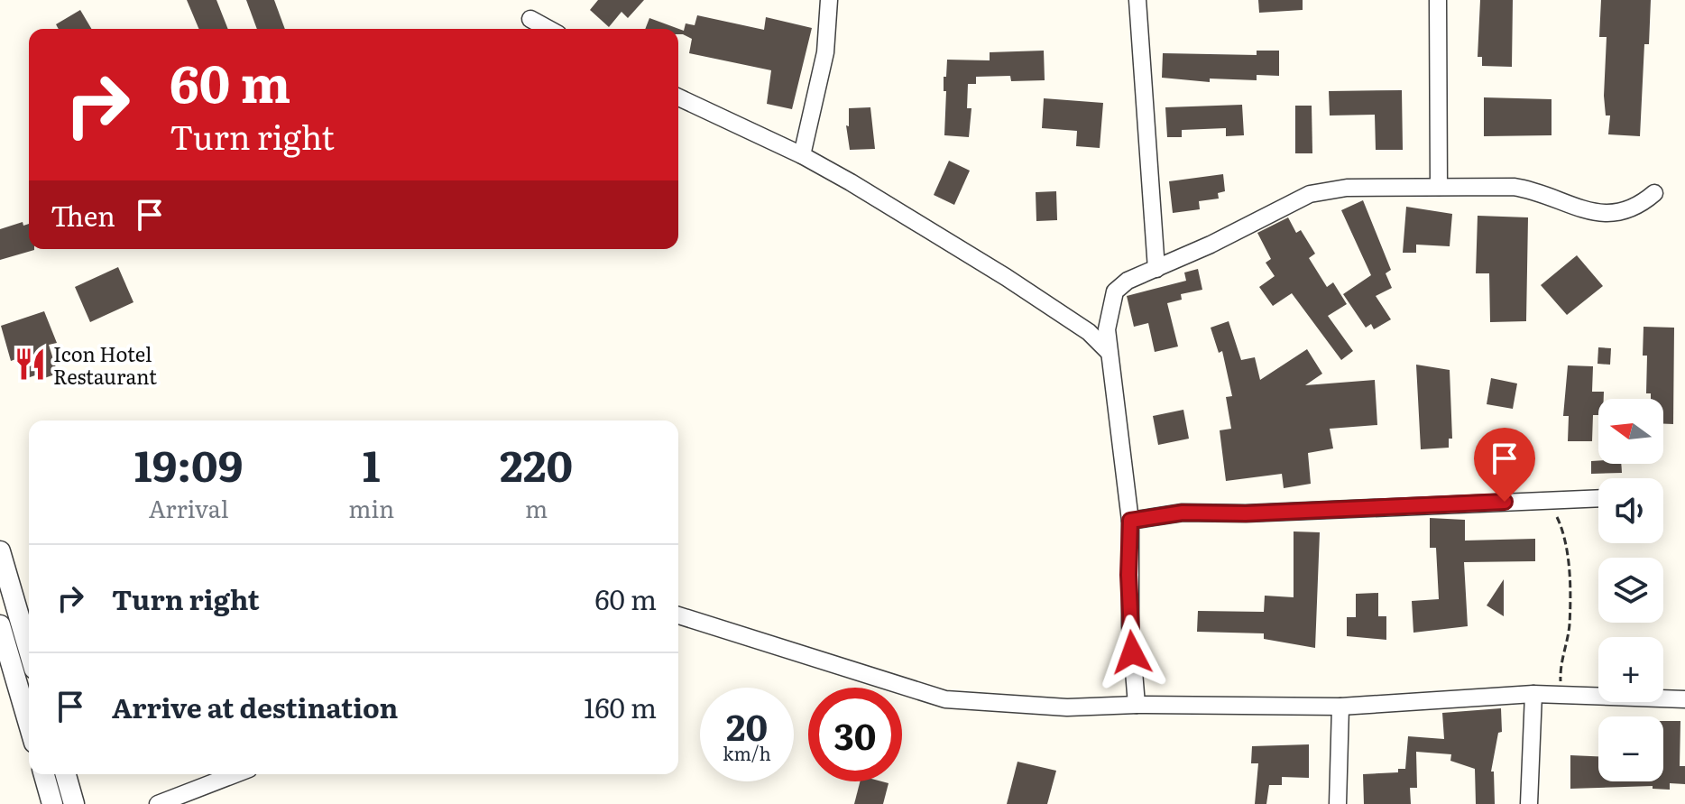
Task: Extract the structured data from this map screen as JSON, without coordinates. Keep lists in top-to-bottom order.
{
  "places": {
    "restaurant": ["Icon Hotel Restaurant"]
  },
  "north": "left",
  "page": {
    "turn": ["60 m", "Turn right"],
    "then": "Then",
    "map_buttons": ["+", "−"],
    "eta": [
      "19:09",
      "Arrival",
      "1",
      "min",
      "220",
      "m"
    ],
    "list": [
      {
        "name": "Turn right",
        "value": "60 m"
      },
      {
        "name": "Arrive at destination",
        "value": "160 m"
      }
    ],
    "speed": "20 km/h",
    "limit": "30"
  }
}
